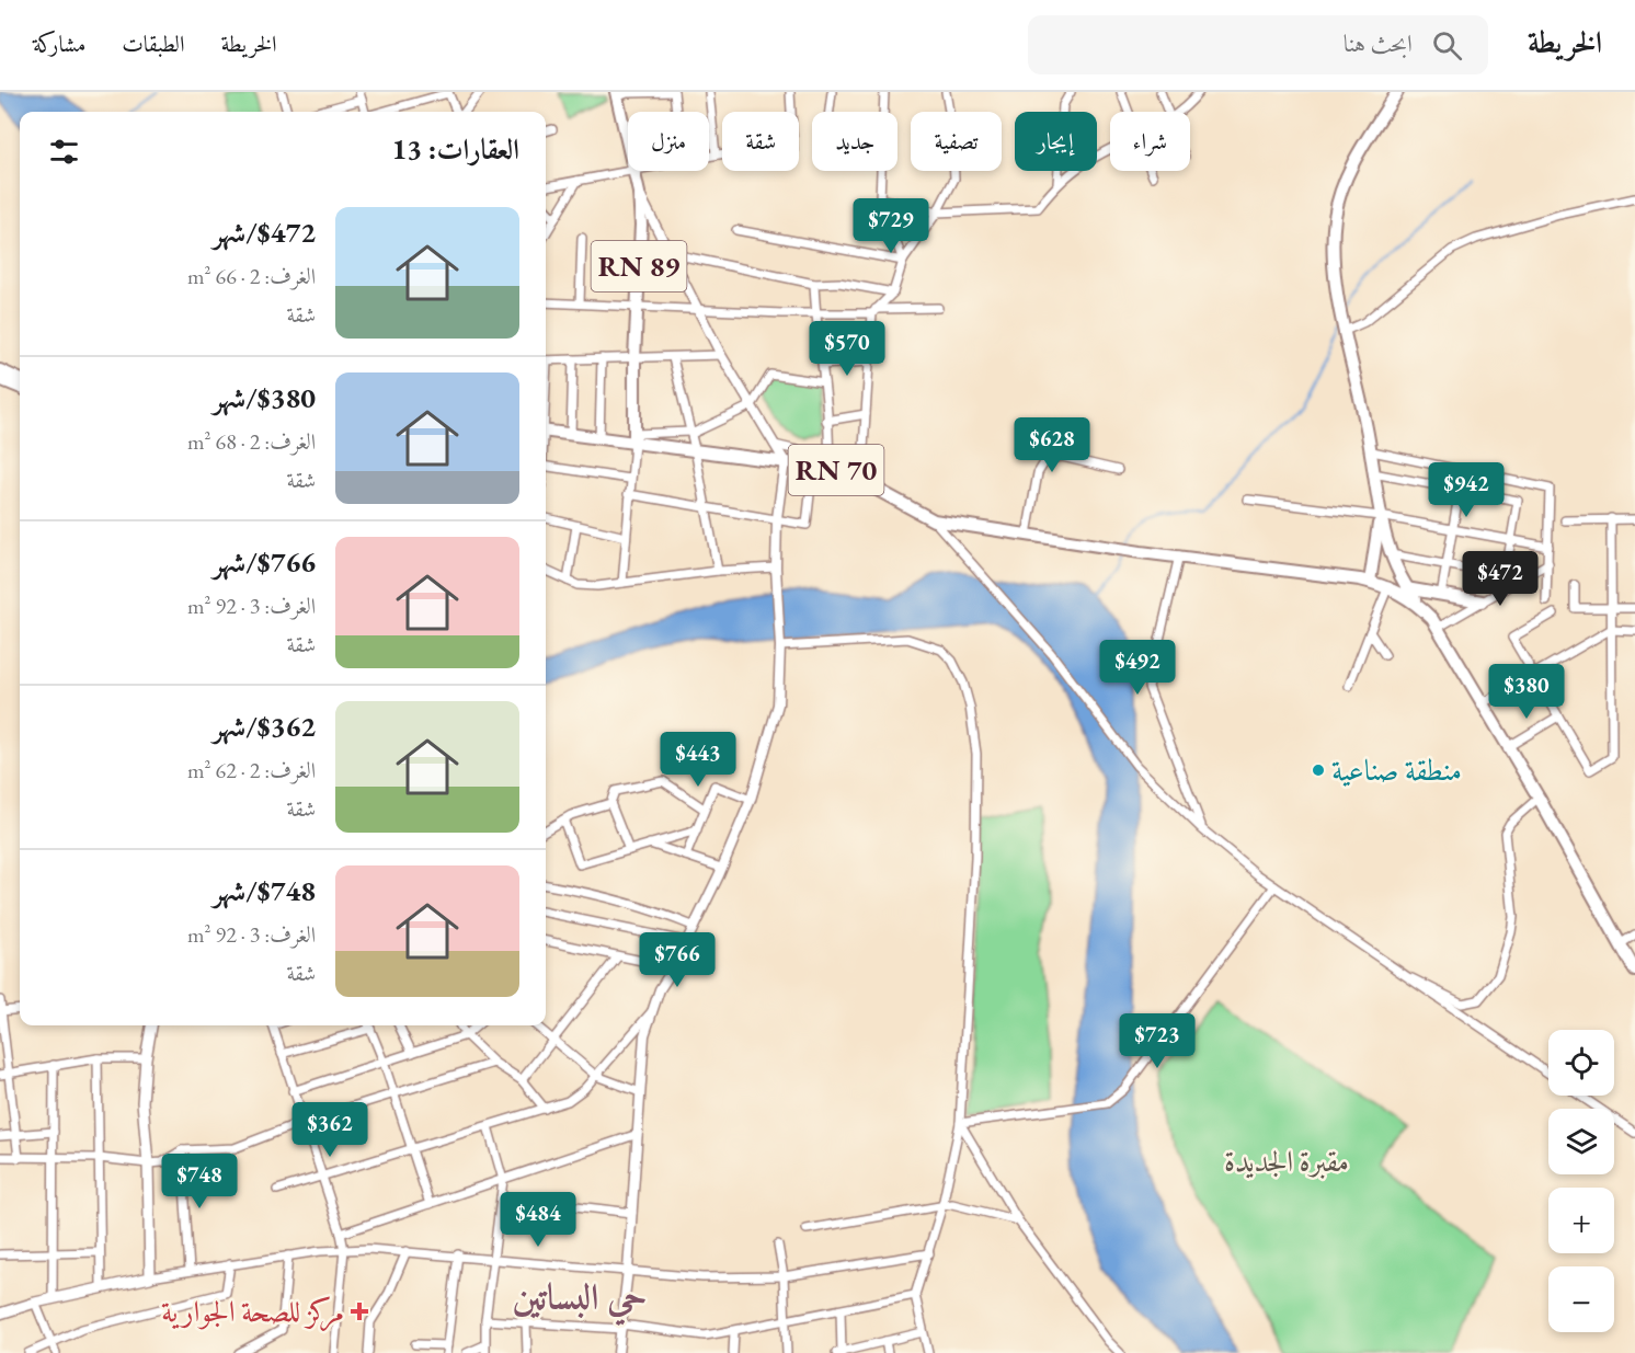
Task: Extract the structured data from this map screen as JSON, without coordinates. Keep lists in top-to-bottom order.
{
  "streets": {
    "main road": ["RN 89", "RN 70"]
  },
  "crossings": [
    ["RN 89", "RN 70"]
  ],
  "districts": ["حي البساتين"],
  "parks": ["مقبرة الجديدة"],
  "places": {
    "other": ["منطقة صناعية"],
    "health": ["مركز للصحة الجوارية"]
  },
  "page": {
    "header": "الخريطة",
    "search": "ابحث هنا",
    "nav": ["الخريطة", "الطبقات", "مشاركة"],
    "chip": [
      "شراء",
      "إيجار",
      "تصفية",
      "جديد",
      "شقة",
      "منزل"
    ],
    "heading": "العقارات: 13",
    "list": [
      {
        "name": "$472/شهر",
        "note": "الغرف: 2 · 66 m² · شقة"
      },
      {
        "name": "$380/شهر",
        "note": "الغرف: 2 · 68 m² · شقة"
      },
      {
        "name": "$766/شهر",
        "note": "الغرف: 3 · 92 m² · شقة"
      },
      {
        "name": "$362/شهر",
        "note": "الغرف: 2 · 62 m² · شقة"
      },
      {
        "name": "$748/شهر",
        "note": "الغرف: 3 · 92 m² · شقة"
      }
    ],
    "price": [
      "$729",
      "$570",
      "$628",
      "$942",
      "$472",
      "$492",
      "$380",
      "$443",
      "$766",
      "$723",
      "$362",
      "$748",
      "$484"
    ],
    "map_buttons": ["+", "−"]
  }
}
